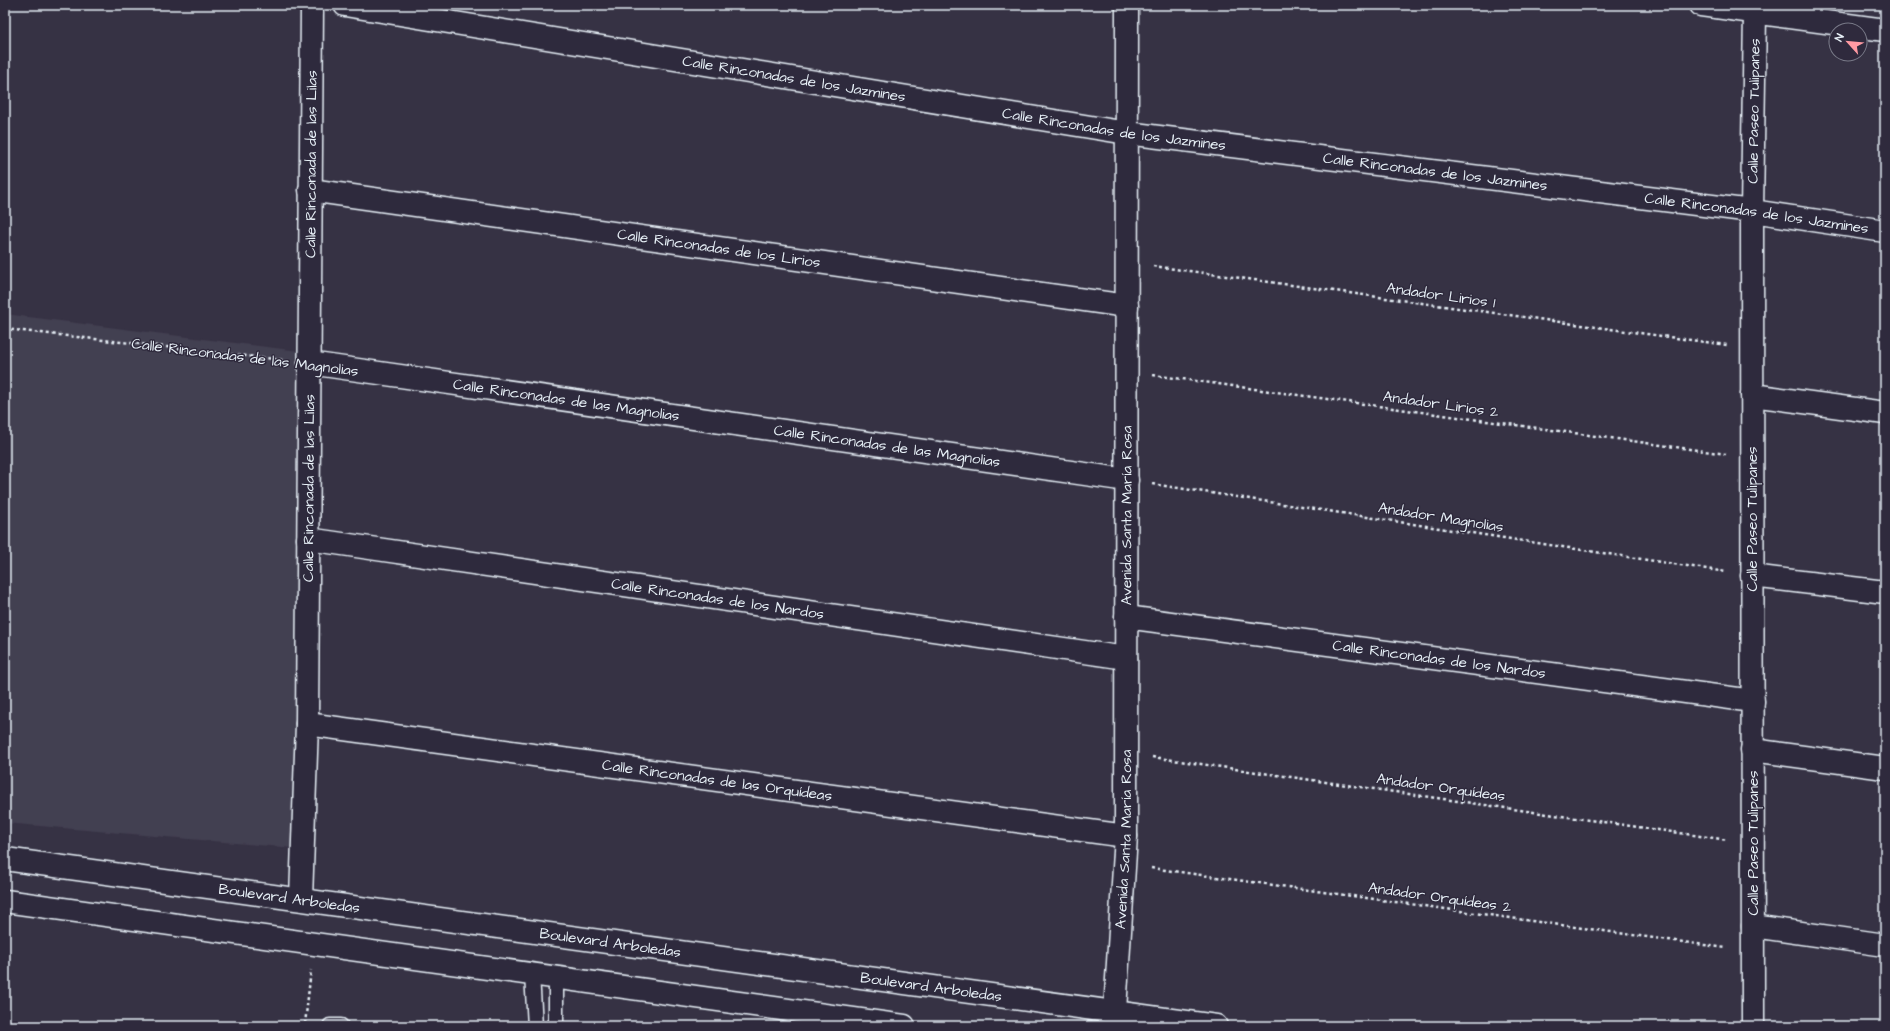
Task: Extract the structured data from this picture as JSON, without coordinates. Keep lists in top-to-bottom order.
{
  "streets": {
    "street": [
      "Calle Rinconadas de los Jazmines",
      "Calle Paseo Tulipanes",
      "Calle Rinconada de las Lilas",
      "Calle Rinconadas de los Lirios",
      "Calle Rinconadas de las Magnolias",
      "Avenida Santa María Rosa",
      "Calle Rinconadas de los Nardos",
      "Calle Rinconadas de las Orquídeas",
      "Boulevard Arboledas"
    ],
    "path": [
      "Andador Lirios 1",
      "Andador Lirios 2",
      "Andador Magnolias",
      "Andador Orquídeas",
      "Andador Orquídeas 2"
    ]
  },
  "crossings": [
    ["Calle Rinconadas de los Jazmines", "Calle Paseo Tulipanes"],
    ["Calle Rinconadas de los Jazmines", "Avenida Santa María Rosa"],
    ["Calle Paseo Tulipanes", "Andador Lirios 1"],
    ["Calle Paseo Tulipanes", "Andador Lirios 2"],
    ["Calle Paseo Tulipanes", "Andador Magnolias"],
    ["Calle Paseo Tulipanes", "Calle Rinconadas de los Nardos"],
    ["Calle Paseo Tulipanes", "Andador Orquídeas"],
    ["Calle Paseo Tulipanes", "Andador Orquídeas 2"],
    ["Calle Rinconada de las Lilas", "Calle Rinconadas de los Lirios"],
    ["Calle Rinconada de las Lilas", "Calle Rinconadas de las Magnolias"],
    ["Calle Rinconada de las Lilas", "Calle Rinconadas de los Nardos"],
    ["Calle Rinconada de las Lilas", "Calle Rinconadas de las Orquídeas"],
    ["Calle Rinconada de las Lilas", "Boulevard Arboledas"],
    ["Calle Rinconadas de los Lirios", "Avenida Santa María Rosa"],
    ["Andador Lirios 1", "Avenida Santa María Rosa"],
    ["Calle Rinconadas de las Magnolias", "Avenida Santa María Rosa"],
    ["Calle Rinconadas de las Magnolias", "Andador Magnolias"],
    ["Andador Lirios 2", "Avenida Santa María Rosa"],
    ["Avenida Santa María Rosa", "Andador Magnolias"],
    ["Avenida Santa María Rosa", "Calle Rinconadas de los Nardos"],
    ["Avenida Santa María Rosa", "Calle Rinconadas de las Orquídeas"],
    ["Avenida Santa María Rosa", "Andador Orquídeas"],
    ["Avenida Santa María Rosa", "Andador Orquídeas 2"],
    ["Avenida Santa María Rosa", "Boulevard Arboledas"]
  ],
  "north": "top left"
}
